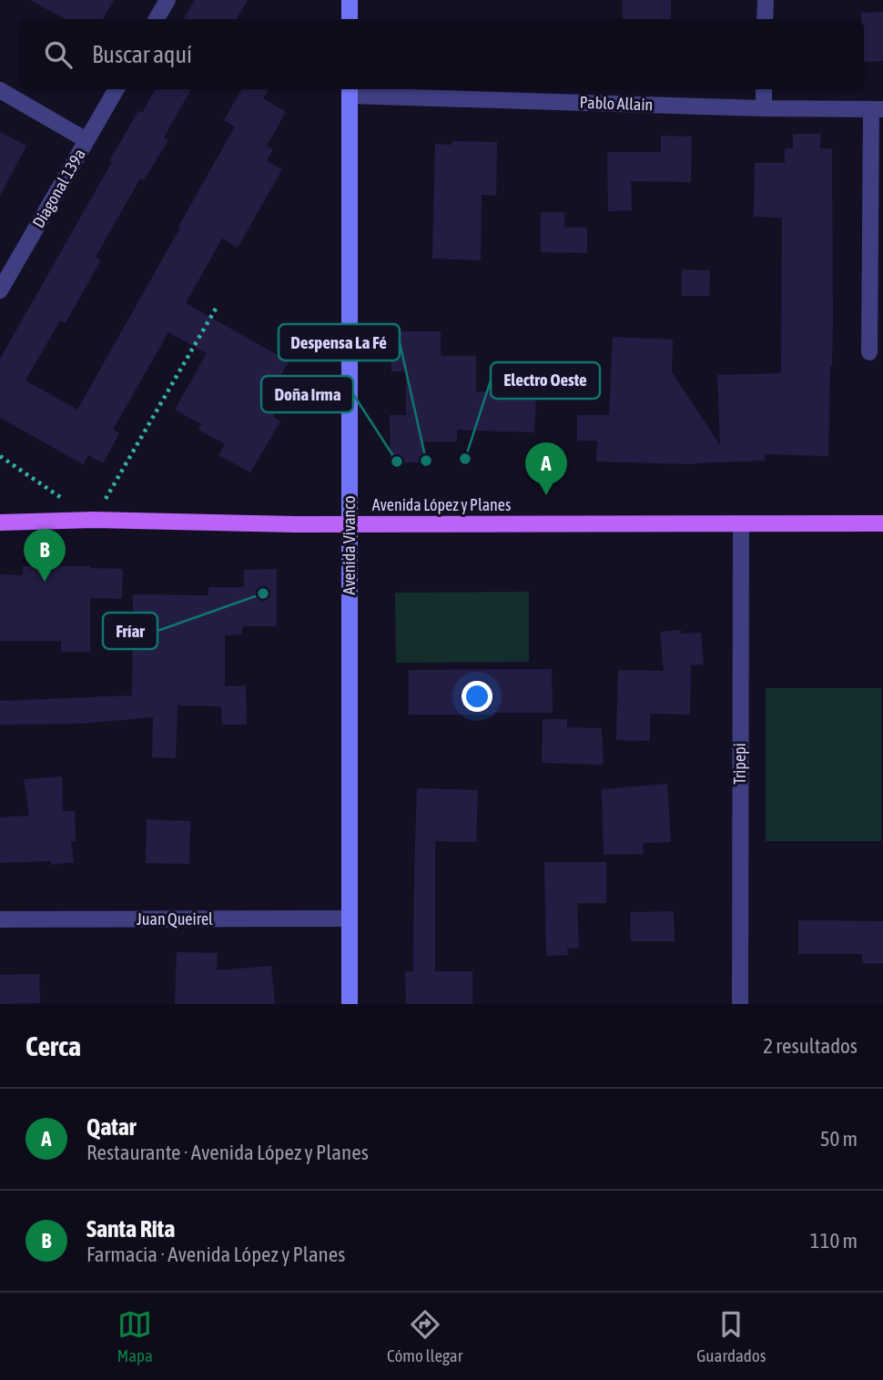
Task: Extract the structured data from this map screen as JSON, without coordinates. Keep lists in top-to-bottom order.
{
  "streets": {
    "main road": ["Avenida López y Planes", "Avenida Vivanco"],
    "street": [
      "Pablo Allain",
      "Diagonal 139a",
      "Tripepi",
      "Juan Queirel"
    ]
  },
  "crossings": [
    ["Pablo Allain", "Avenida Vivanco"],
    ["Avenida López y Planes", "Avenida Vivanco"],
    ["Avenida López y Planes", "Tripepi"],
    ["Avenida Vivanco", "Juan Queirel"]
  ],
  "places": [
    "Electro Oeste",
    "Despensa La Fé",
    "Doña Irma",
    "Fríar"
  ],
  "page": {
    "search": "Buscar aquí",
    "pins": ["A", "B"],
    "heading": ["Cerca", "2 resultados"],
    "list": [
      {
        "mark": "A",
        "name": "Qatar",
        "note": "Restaurante · Avenida López y Planes",
        "value": "50 m"
      },
      {
        "mark": "B",
        "name": "Santa Rita",
        "note": "Farmacia · Avenida López y Planes",
        "value": "110 m"
      }
    ],
    "nav": ["Mapa", "Cómo llegar", "Guardados"]
  }
}
